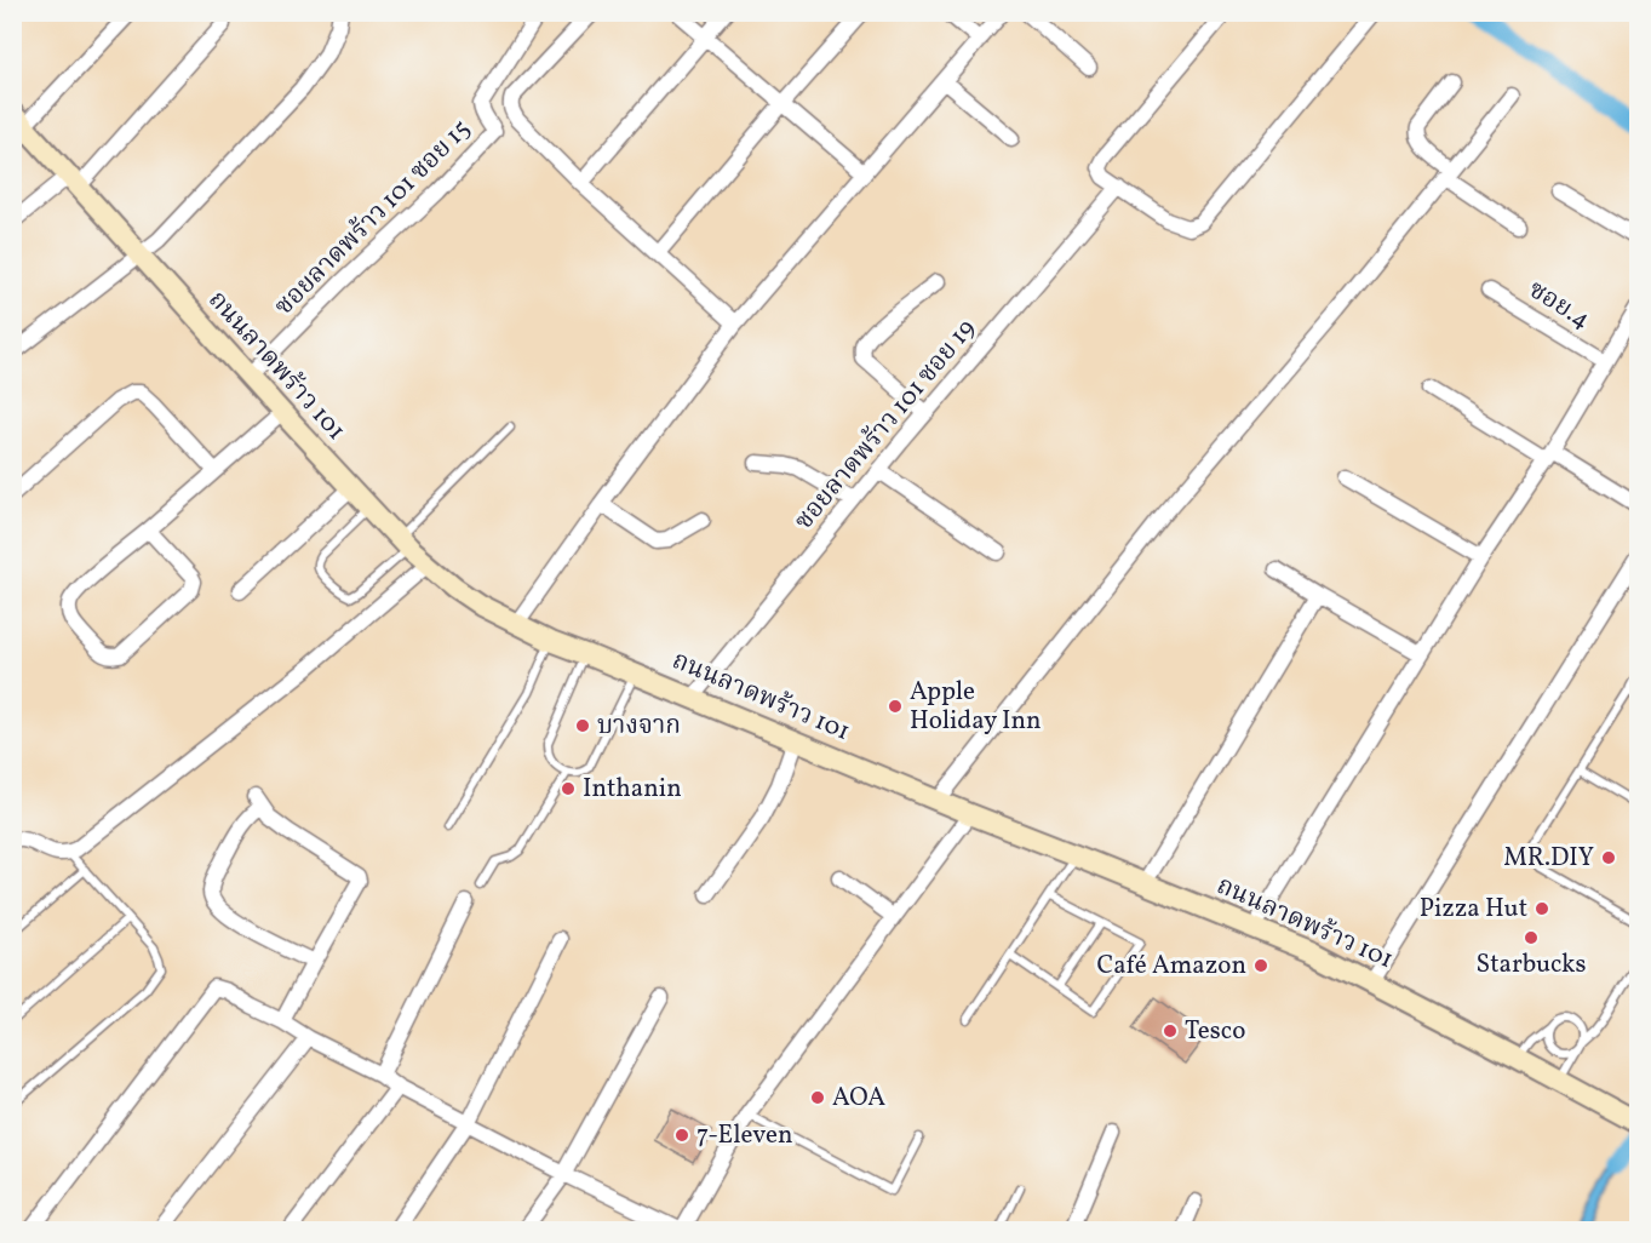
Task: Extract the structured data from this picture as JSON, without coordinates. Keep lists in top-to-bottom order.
{
  "streets": {
    "street": [
      "ซอยลาดพร้าว 101 ซอย 15",
      "ซอย.4",
      "ถนนลาดพร้าว 101",
      "ซอยลาดพร้าว 101 ซอย 19"
    ]
  },
  "crossings": [
    ["ซอยลาดพร้าว 101 ซอย 15", "ถนนลาดพร้าว 101"],
    ["ถนนลาดพร้าว 101", "ซอยลาดพร้าว 101 ซอย 19"]
  ],
  "places": [
    "Apple Holiday Inn",
    "บางจาก",
    "Inthanin",
    "MR.DIY",
    "Pizza Hut",
    "Starbucks",
    "Café Amazon",
    "Tesco",
    "AOA",
    "7-Eleven"
  ]
}
